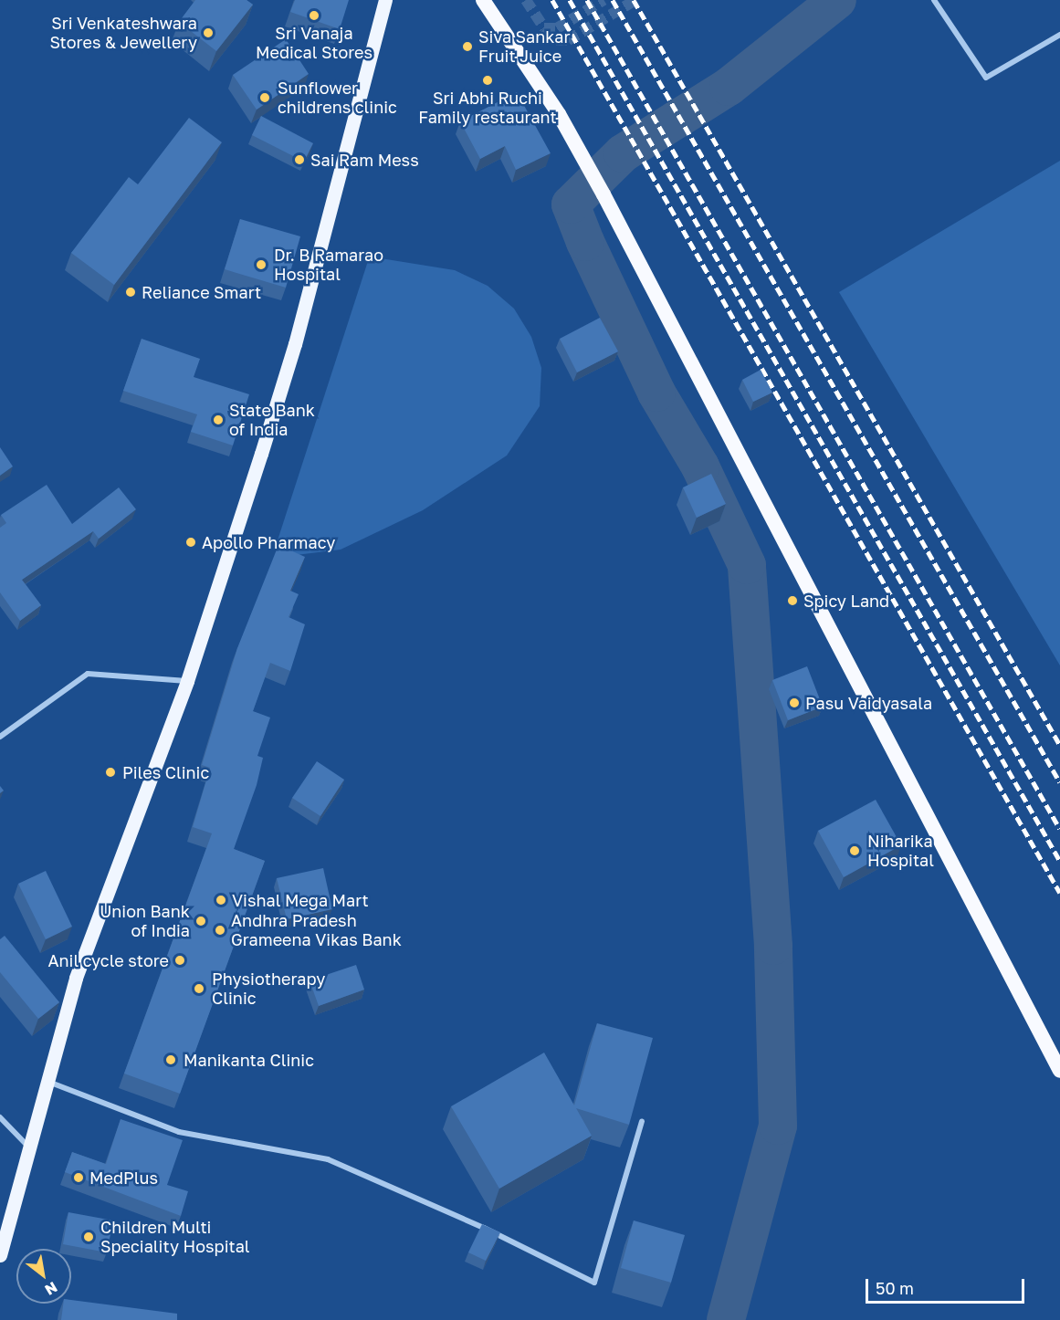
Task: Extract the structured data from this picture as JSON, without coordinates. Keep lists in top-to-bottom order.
{
  "places": [
    "Sri Vanaja Medical Stores",
    "Sri Venkateshwara Stores & Jewellery",
    "Siva Sankar Fruit Juice",
    "Sri Abhi Ruchi Family restaurant",
    "Sunflower childrens clinic",
    "Sai Ram Mess",
    "Dr. B Ramarao Hospital",
    "Reliance Smart",
    "State Bank of India",
    "Apollo Pharmacy",
    "Spicy Land",
    "Pasu Vaidyasala",
    "Piles Clinic",
    "Niharika Hospital",
    "Vishal Mega Mart",
    "Union Bank of India",
    "Andhra Pradesh Grameena Vikas Bank",
    "Anil cycle store",
    "Physiotherapy Clinic",
    "Manikanta Clinic",
    "MedPlus",
    "Children Multi Speciality Hospital"
  ],
  "scale_bar": "50 m",
  "north": "bottom right"
}
